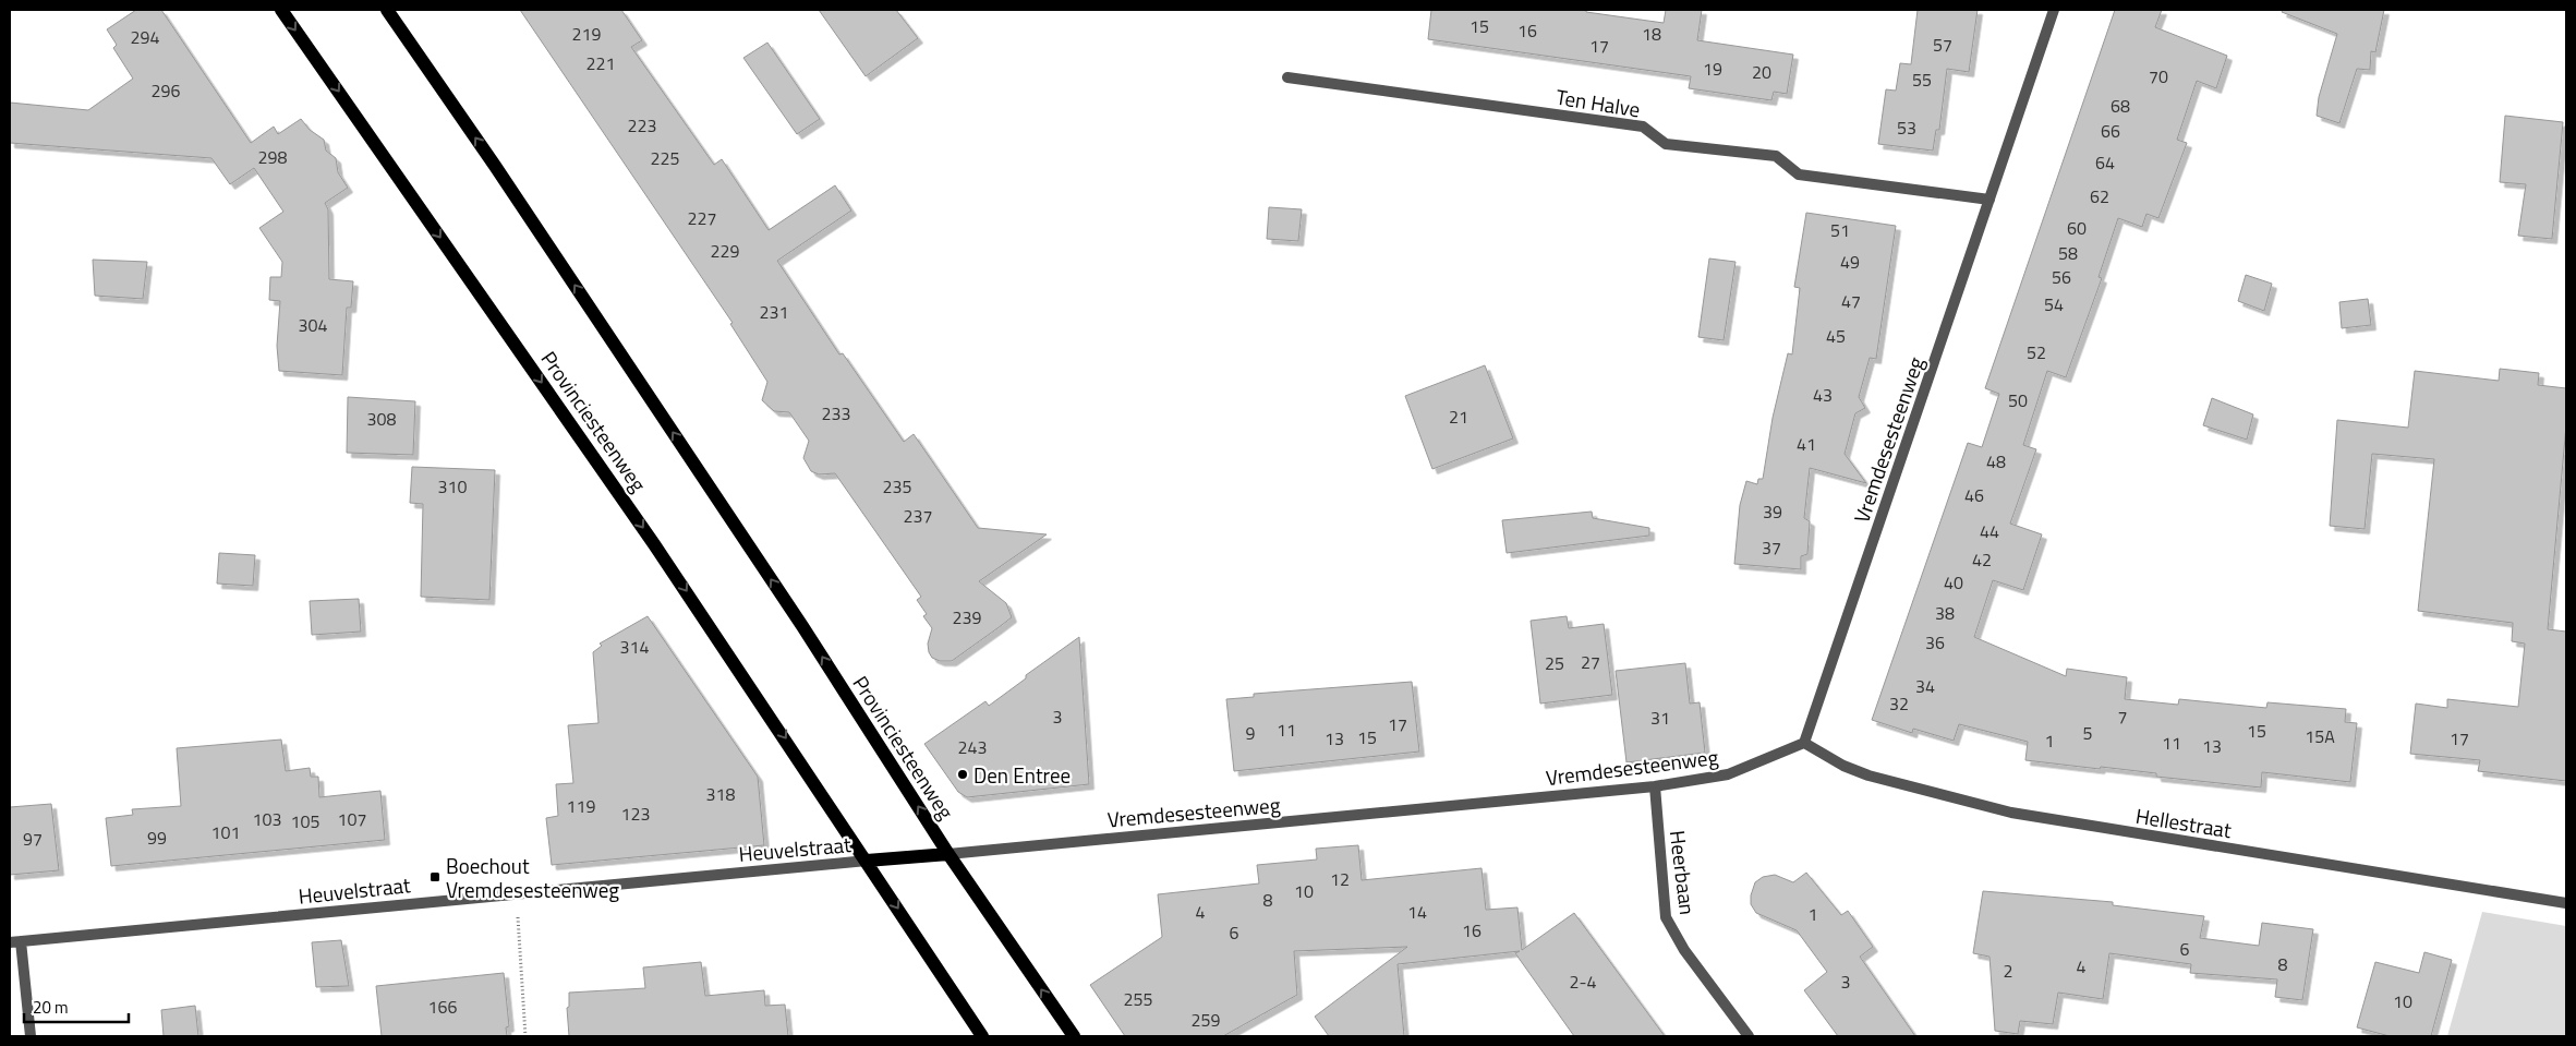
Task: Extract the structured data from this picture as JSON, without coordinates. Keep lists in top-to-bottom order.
{
  "streets": {
    "main road": ["Provinciesteenweg"],
    "street": [
      "Ten Halve",
      "Vremdesesteenweg",
      "Hellestraat",
      "Heuvelstraat",
      "Heerbaan"
    ]
  },
  "crossings": [
    ["Ten Halve", "Vremdesesteenweg"],
    ["Provinciesteenweg", "Vremdesesteenweg"],
    ["Provinciesteenweg", "Heuvelstraat"],
    ["Vremdesesteenweg", "Hellestraat"],
    ["Vremdesesteenweg", "Heerbaan"]
  ],
  "places": {
    "other": ["Den Entree"],
    "transit": ["Boechout Vremdesesteenweg"]
  },
  "house_numbers": [
    "15",
    "16",
    "219",
    "18",
    "294",
    "57",
    "17",
    "221",
    "19",
    "20",
    "70",
    "55",
    "296",
    "68",
    "223",
    "53",
    "66",
    "298",
    "225",
    "64",
    "62",
    "227",
    "60",
    "51",
    "229",
    "58",
    "49",
    "56",
    "47",
    "54",
    "231",
    "304",
    "45",
    "52",
    "43",
    "50",
    "233",
    "21",
    "308",
    "41",
    "48",
    "310",
    "235",
    "46",
    "39",
    "237",
    "44",
    "37",
    "42",
    "40",
    "38",
    "239",
    "36",
    "314",
    "27",
    "25",
    "34",
    "32",
    "3",
    "7",
    "31",
    "17",
    "11",
    "15",
    "9",
    "5",
    "15A",
    "15",
    "13",
    "17",
    "1",
    "11",
    "13",
    "243",
    "318",
    "119",
    "123",
    "103",
    "107",
    "105",
    "101",
    "99",
    "97",
    "12",
    "10",
    "8",
    "4",
    "14",
    "1",
    "16",
    "6",
    "6",
    "8",
    "4",
    "2",
    "2-4",
    "3",
    "255",
    "10",
    "166",
    "259"
  ],
  "scale_bar": "20 m"
}
